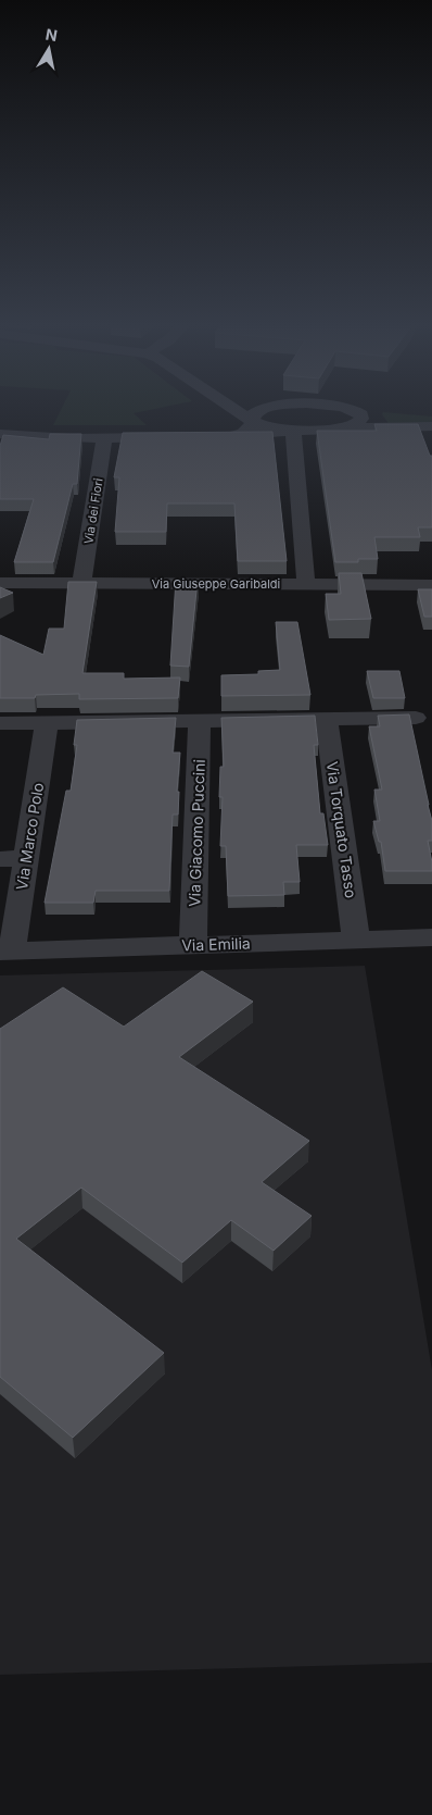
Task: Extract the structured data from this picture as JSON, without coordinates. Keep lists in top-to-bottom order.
{
  "streets": {
    "street": [
      "Via dei Fiori",
      "Via Giuseppe Garibaldi",
      "Via Torquato Tasso",
      "Via Giacomo Puccini",
      "Via Marco Polo",
      "Via Emilia"
    ]
  },
  "crossings": [
    ["Via dei Fiori", "Via Giuseppe Garibaldi"],
    ["Via Torquato Tasso", "Via Emilia"],
    ["Via Giacomo Puccini", "Via Emilia"],
    ["Via Marco Polo", "Via Emilia"]
  ],
  "north": "top"
}
